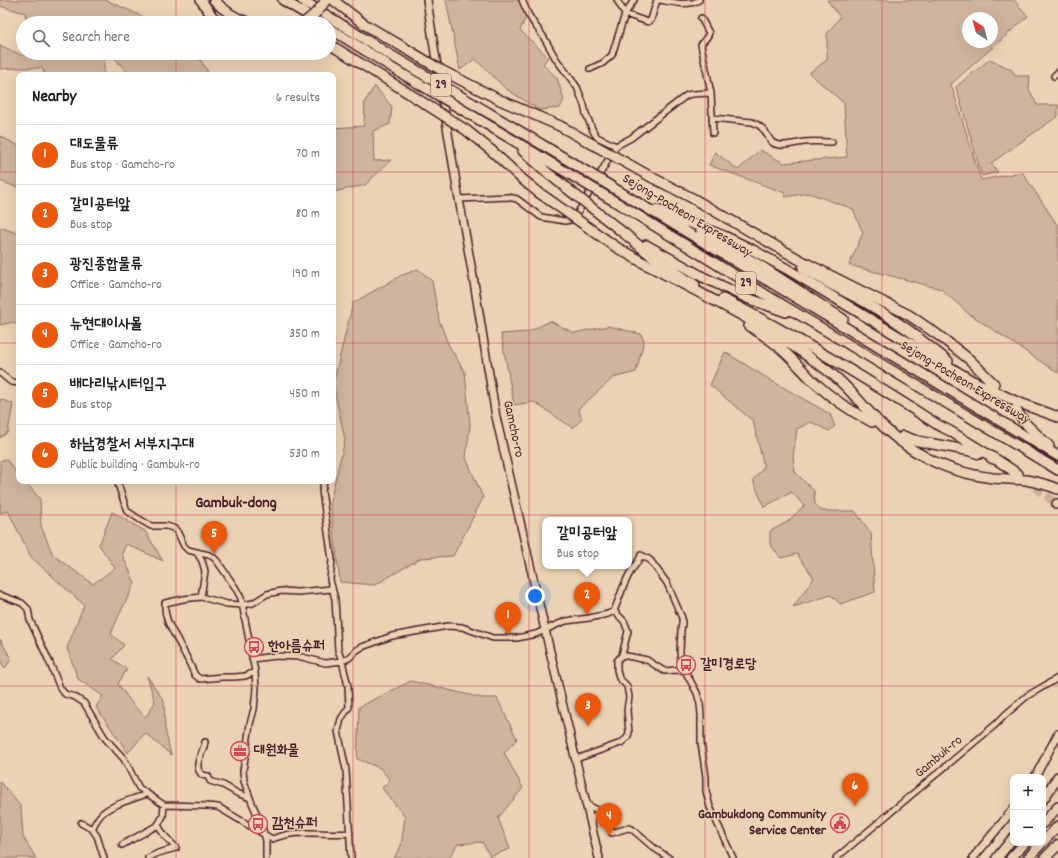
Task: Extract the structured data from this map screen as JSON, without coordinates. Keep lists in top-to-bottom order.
{
  "streets": {
    "highway": ["29", "Sejong-Pocheon Expressway"],
    "main road": ["Gamcho-ro"],
    "street": ["Gambuk-ro"]
  },
  "districts": ["Gambuk-dong"],
  "places": {
    "bus stop": ["한아름슈퍼", "갈미경로당", "감천슈퍼"],
    "office": ["대원화물"],
    "public building": ["Gambukdong Community Service Center"]
  },
  "north": "top left",
  "page": {
    "search": "Search here",
    "heading": ["Nearby", "6 results"],
    "list": [
      {
        "mark": "1",
        "name": "대도물류",
        "note": "Bus stop · Gamcho-ro",
        "value": "70 m"
      },
      {
        "mark": "2",
        "name": "갈미공터앞",
        "note": "Bus stop",
        "value": "80 m"
      },
      {
        "mark": "3",
        "name": "광진종합물류",
        "note": "Office · Gamcho-ro",
        "value": "190 m"
      },
      {
        "mark": "4",
        "name": "뉴현대이사몰",
        "note": "Office · Gamcho-ro",
        "value": "350 m"
      },
      {
        "mark": "5",
        "name": "배다리낚시터입구",
        "note": "Bus stop",
        "value": "450 m"
      },
      {
        "mark": "6",
        "name": "하남경찰서 서부지구대",
        "note": "Public building · Gambuk-ro",
        "value": "530 m"
      }
    ],
    "popup": ["갈미공터앞", "Bus stop"],
    "pins": [
      "5",
      "2",
      "1",
      "3",
      "6",
      "4"
    ],
    "map_buttons": ["+", "−"]
  }
}
